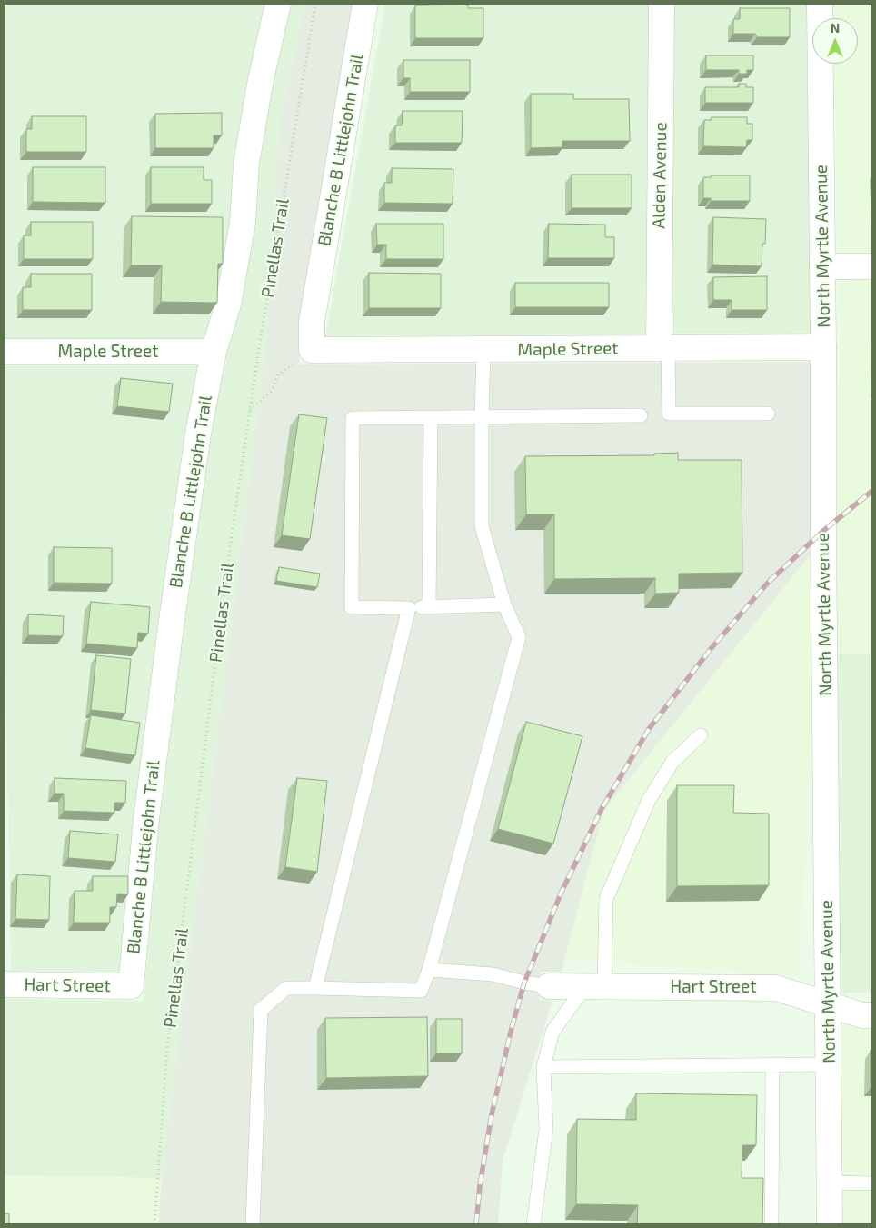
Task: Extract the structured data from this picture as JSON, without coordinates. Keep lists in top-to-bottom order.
{
  "streets": {
    "street": [
      "Blanche B Littlejohn Trail",
      "Alden Avenue",
      "North Myrtle Avenue",
      "Maple Street",
      "Hart Street"
    ],
    "path": ["Pinellas Trail"]
  },
  "crossings": [
    ["Blanche B Littlejohn Trail", "Maple Street"],
    ["Blanche B Littlejohn Trail", "Hart Street"],
    ["Alden Avenue", "Maple Street"],
    ["North Myrtle Avenue", "Maple Street"],
    ["North Myrtle Avenue", "Hart Street"]
  ],
  "north": "top"
}
